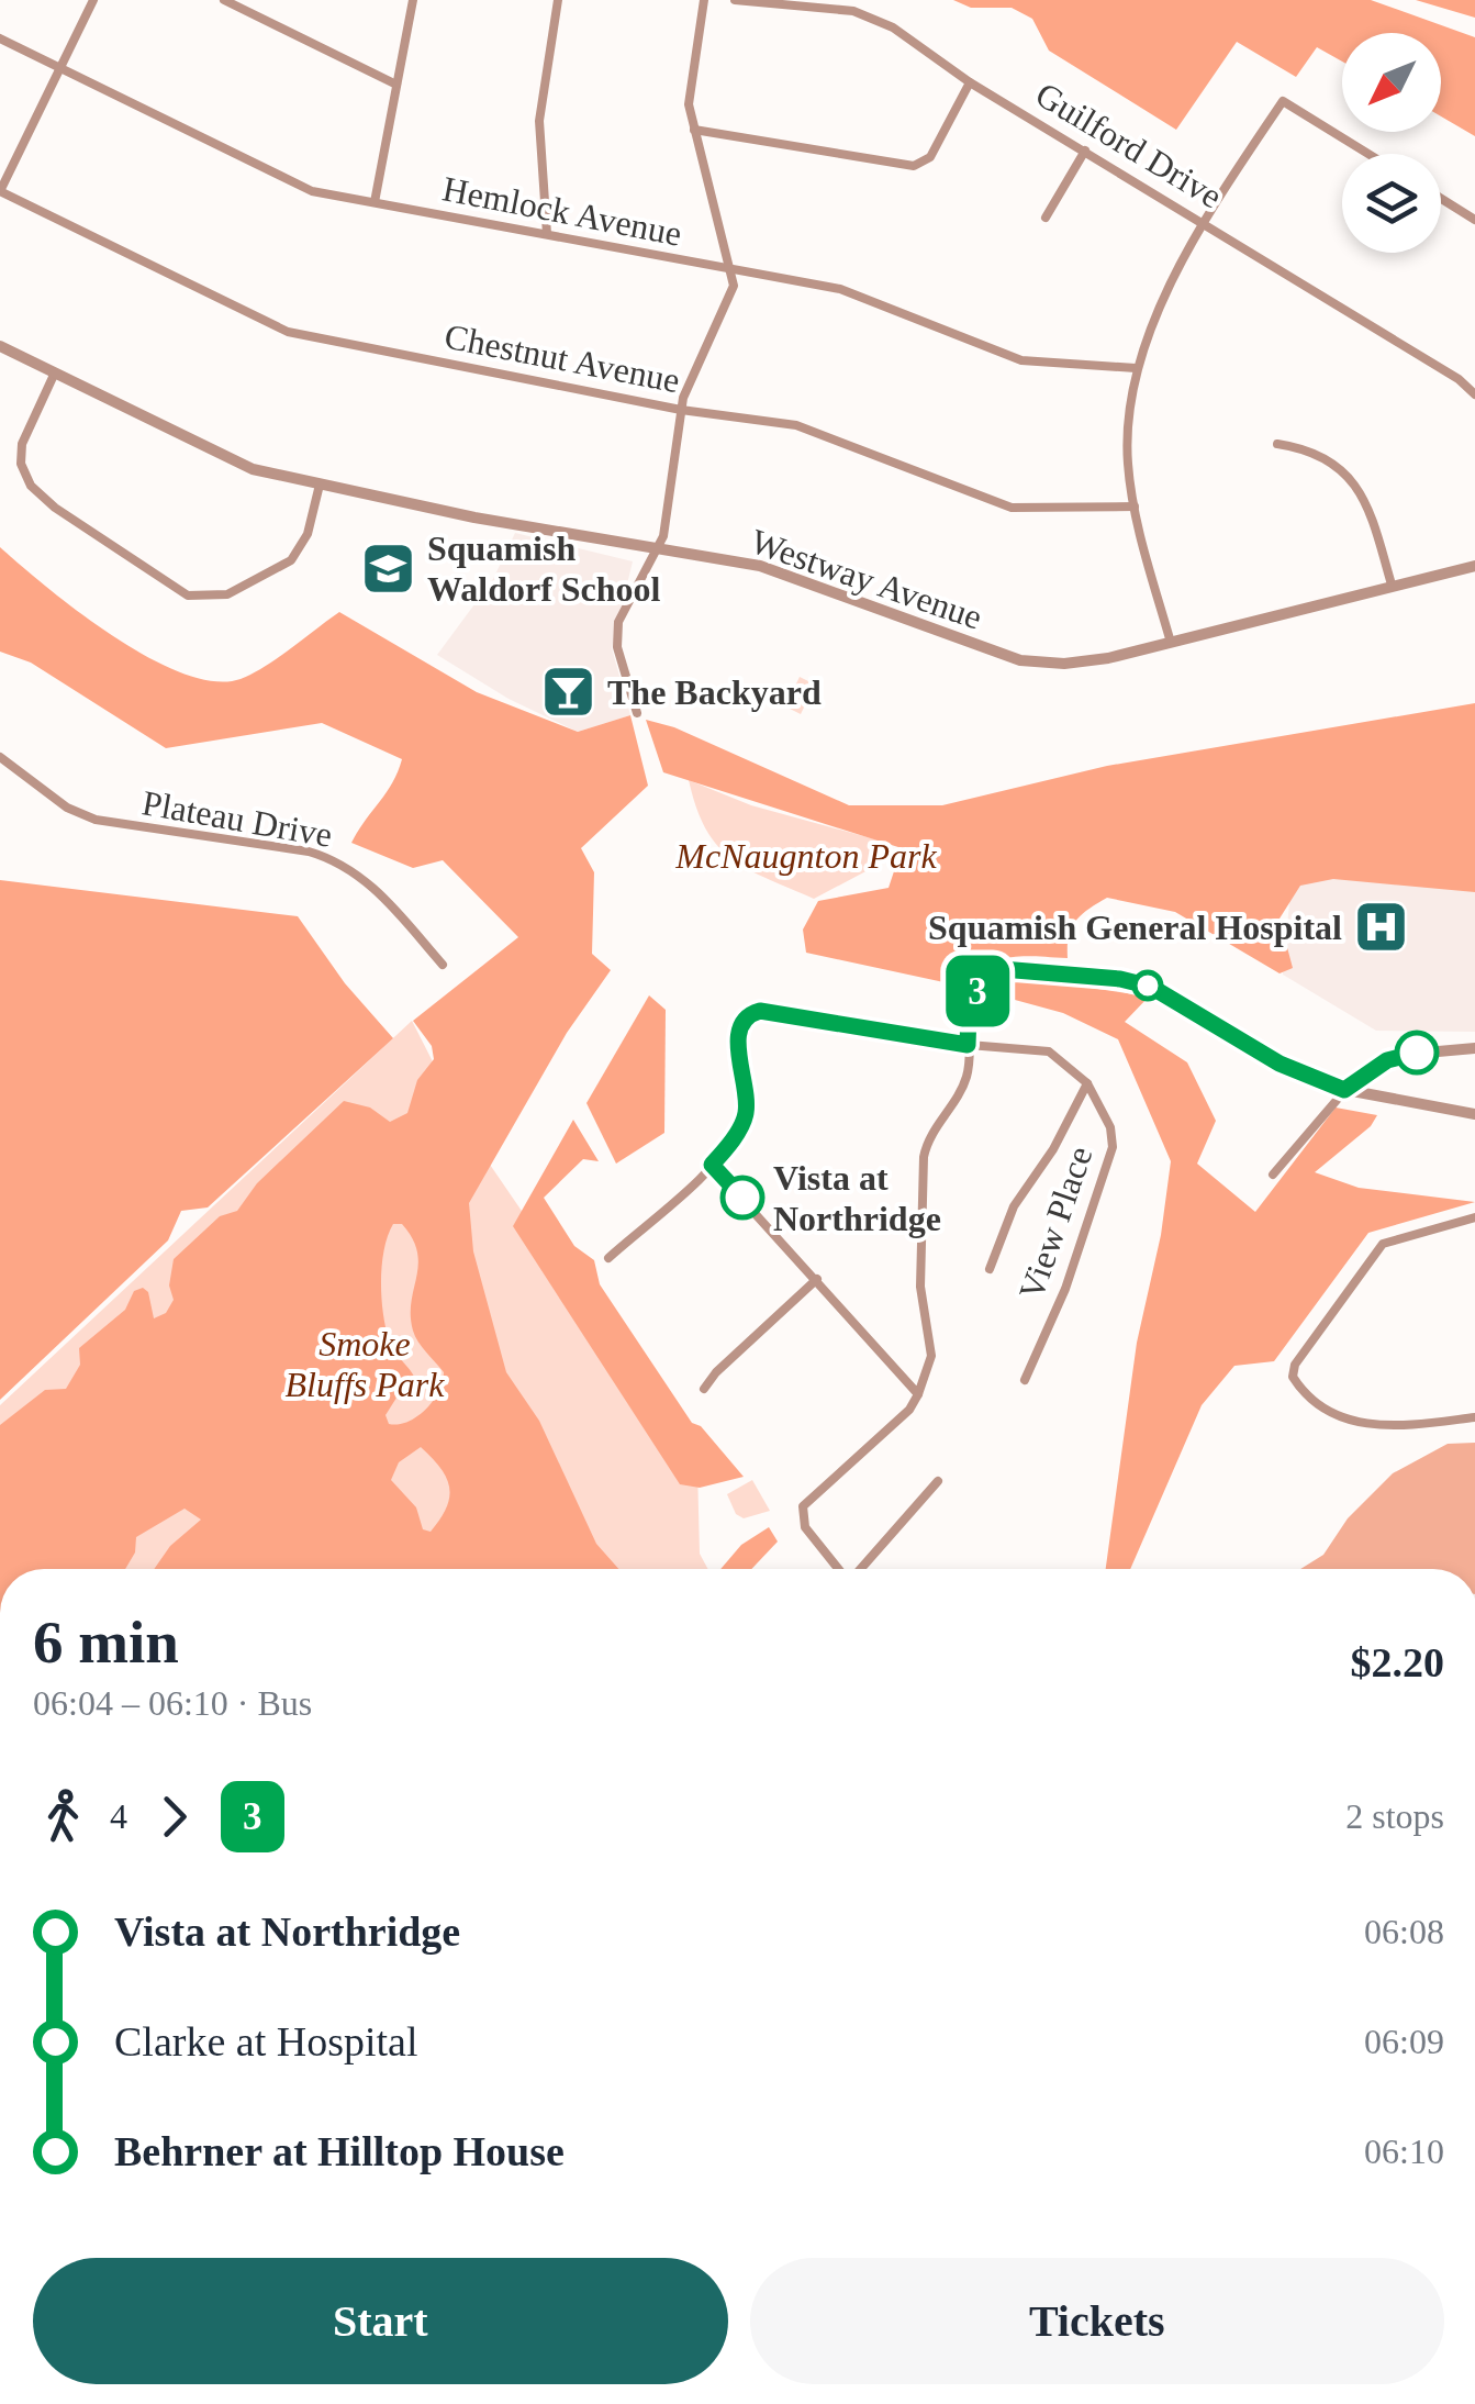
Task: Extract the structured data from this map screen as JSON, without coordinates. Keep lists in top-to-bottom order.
{
  "streets": {
    "street": [
      "Guilford Drive",
      "Hemlock Avenue",
      "Chestnut Avenue",
      "Westway Avenue",
      "Plateau Drive",
      "View Place"
    ]
  },
  "parks": ["McNaugnton Park", "Smoke Bluffs Park"],
  "places": {
    "school or university": ["Squamish Waldorf School"],
    "bar": ["The Backyard"],
    "hospital": ["Squamish General Hospital"],
    "other": ["Vista at Northridge"]
  },
  "lines": ["bus line 3"],
  "north": "bottom left",
  "page": {
    "on_map": "3",
    "heading": ["6 min", "06:04 – 06:10 · Bus", "$2.20"],
    "legs": ["4", "3", "2 stops"],
    "list": [
      {
        "name": "Vista at Northridge",
        "value": "06:08"
      },
      {
        "name": "Clarke at Hospital",
        "value": "06:09"
      },
      {
        "name": "Behrner at Hilltop House",
        "value": "06:10"
      }
    ],
    "buttons": ["Start", "Tickets"]
  }
}
